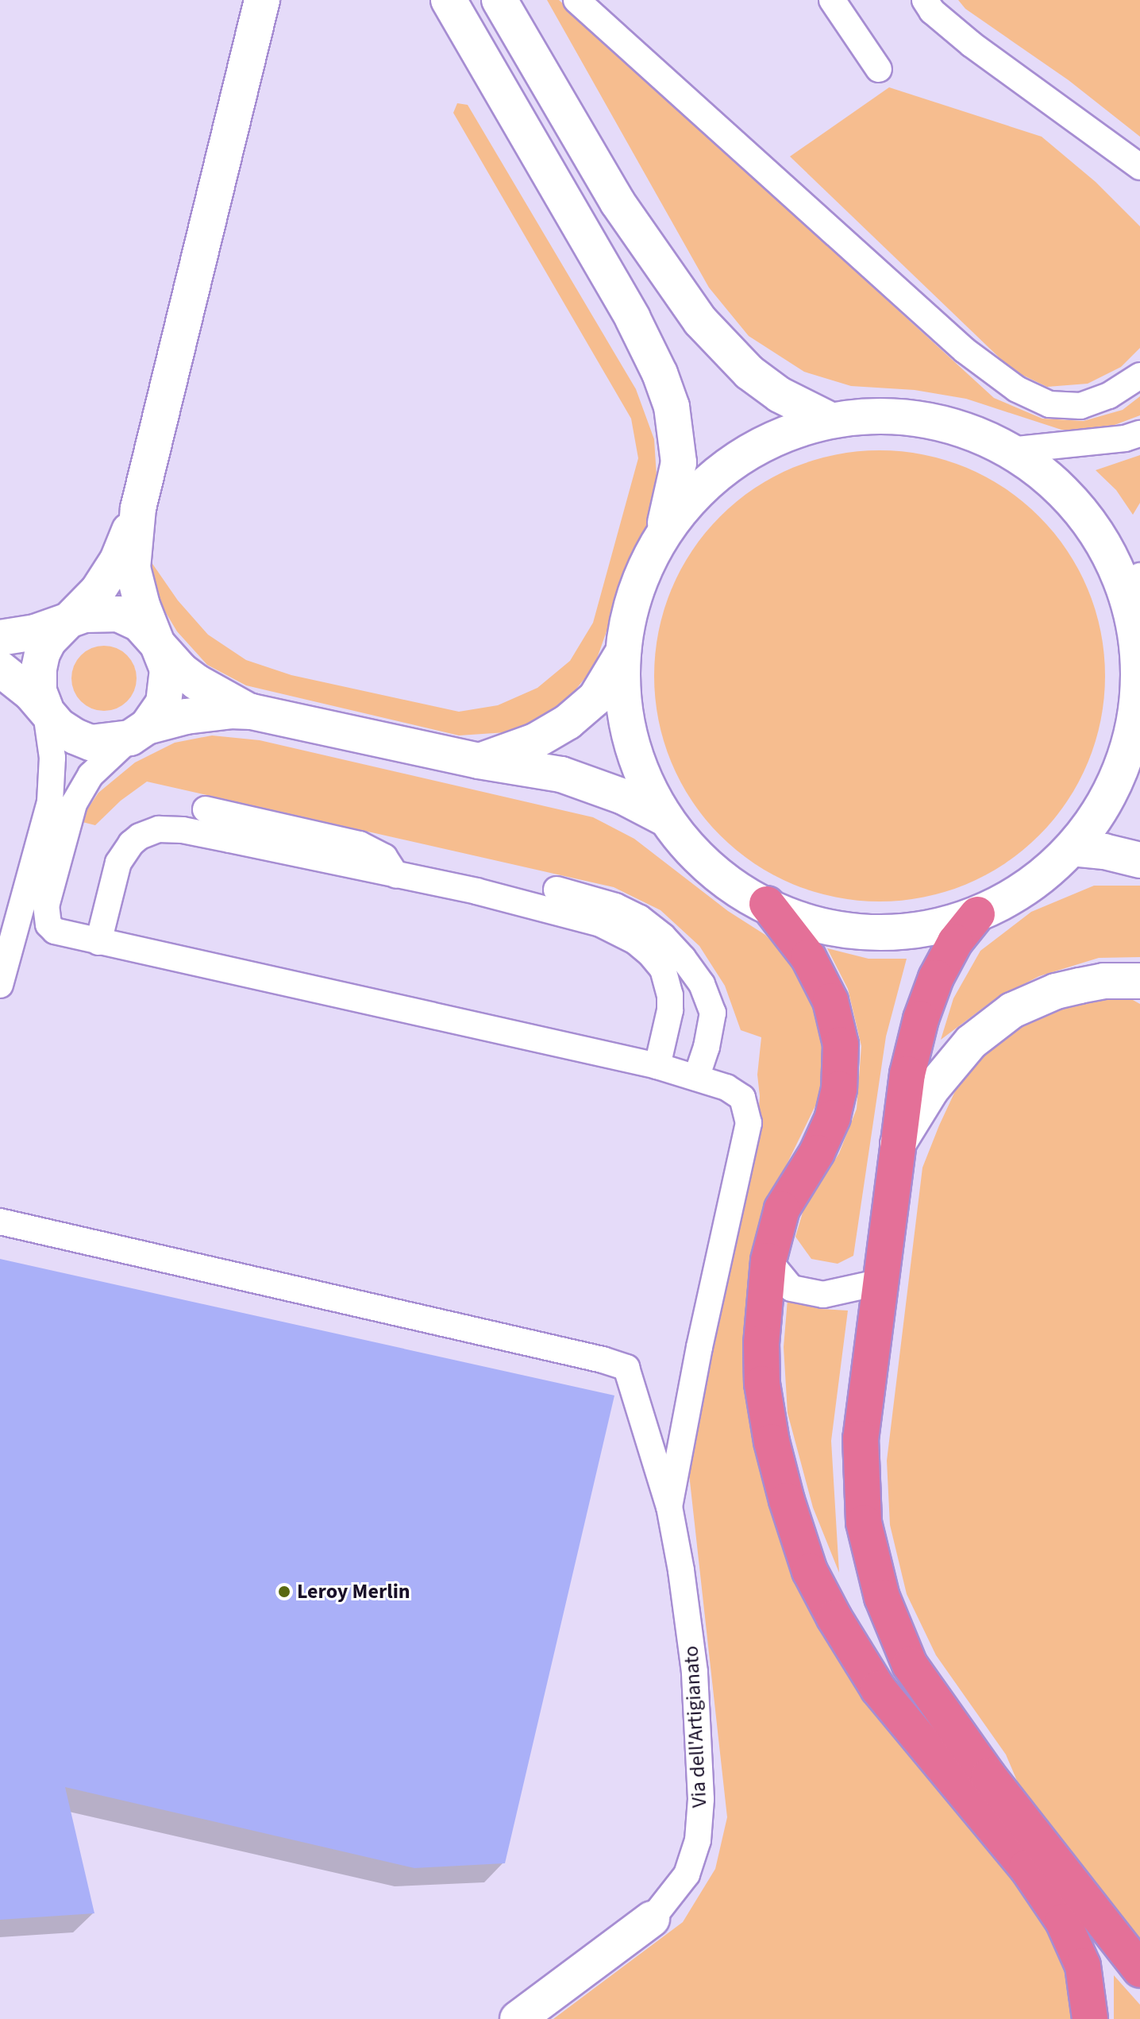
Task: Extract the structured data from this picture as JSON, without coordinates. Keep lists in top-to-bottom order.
{
  "streets": {
    "main road": ["Via dell'Artigianato"]
  },
  "places": ["Leroy Merlin"]
}
